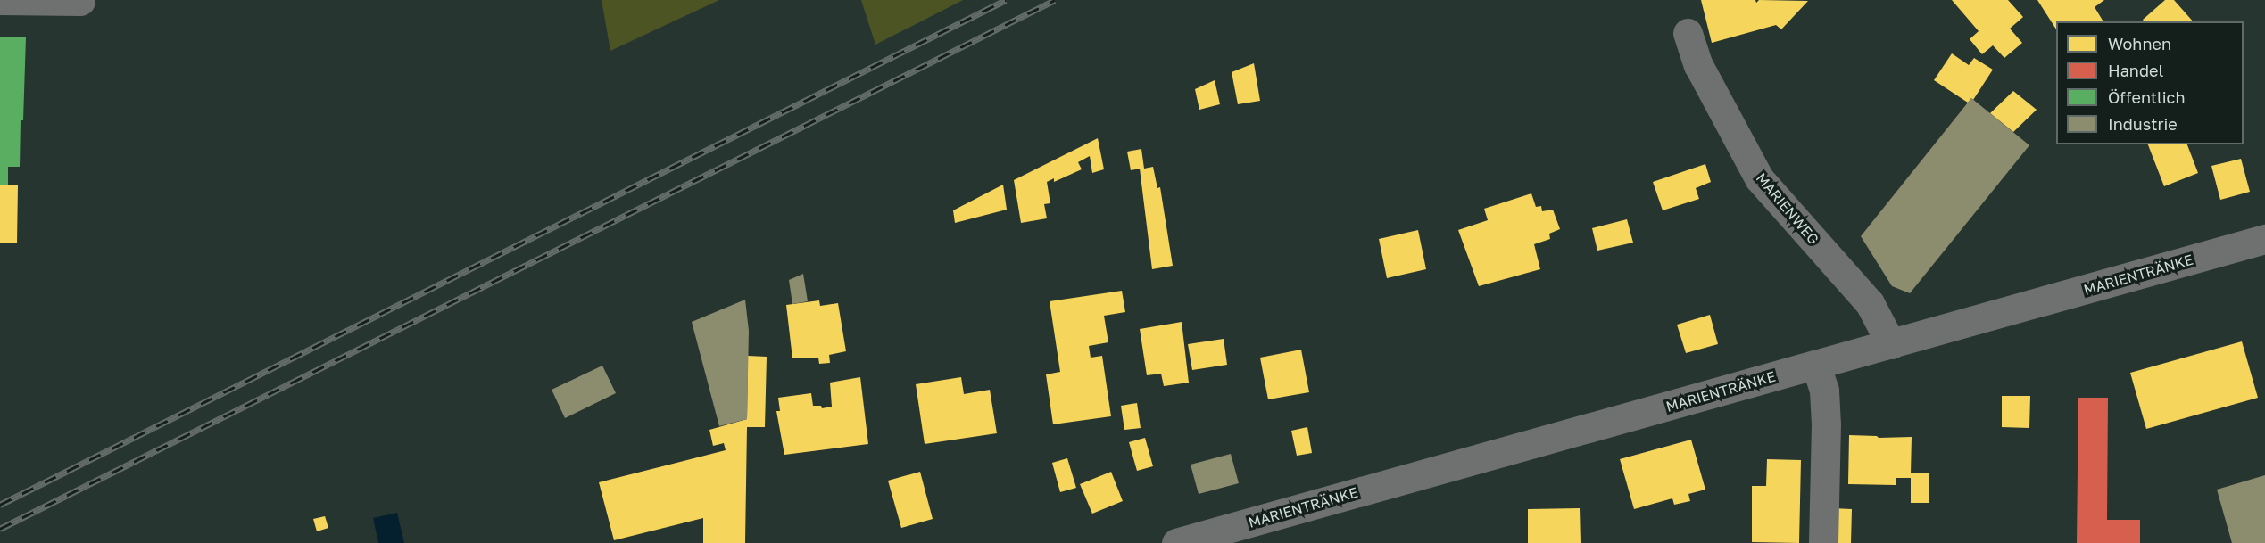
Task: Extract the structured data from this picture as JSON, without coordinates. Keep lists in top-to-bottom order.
{
  "streets": {
    "street": ["MARIENWEG", "MARIENTRÄNKE"]
  },
  "crossings": [
    ["MARIENWEG", "MARIENTRÄNKE"]
  ],
  "legend": [
    "Wohnen",
    "Handel",
    "Öffentlich",
    "Industrie"
  ]
}
